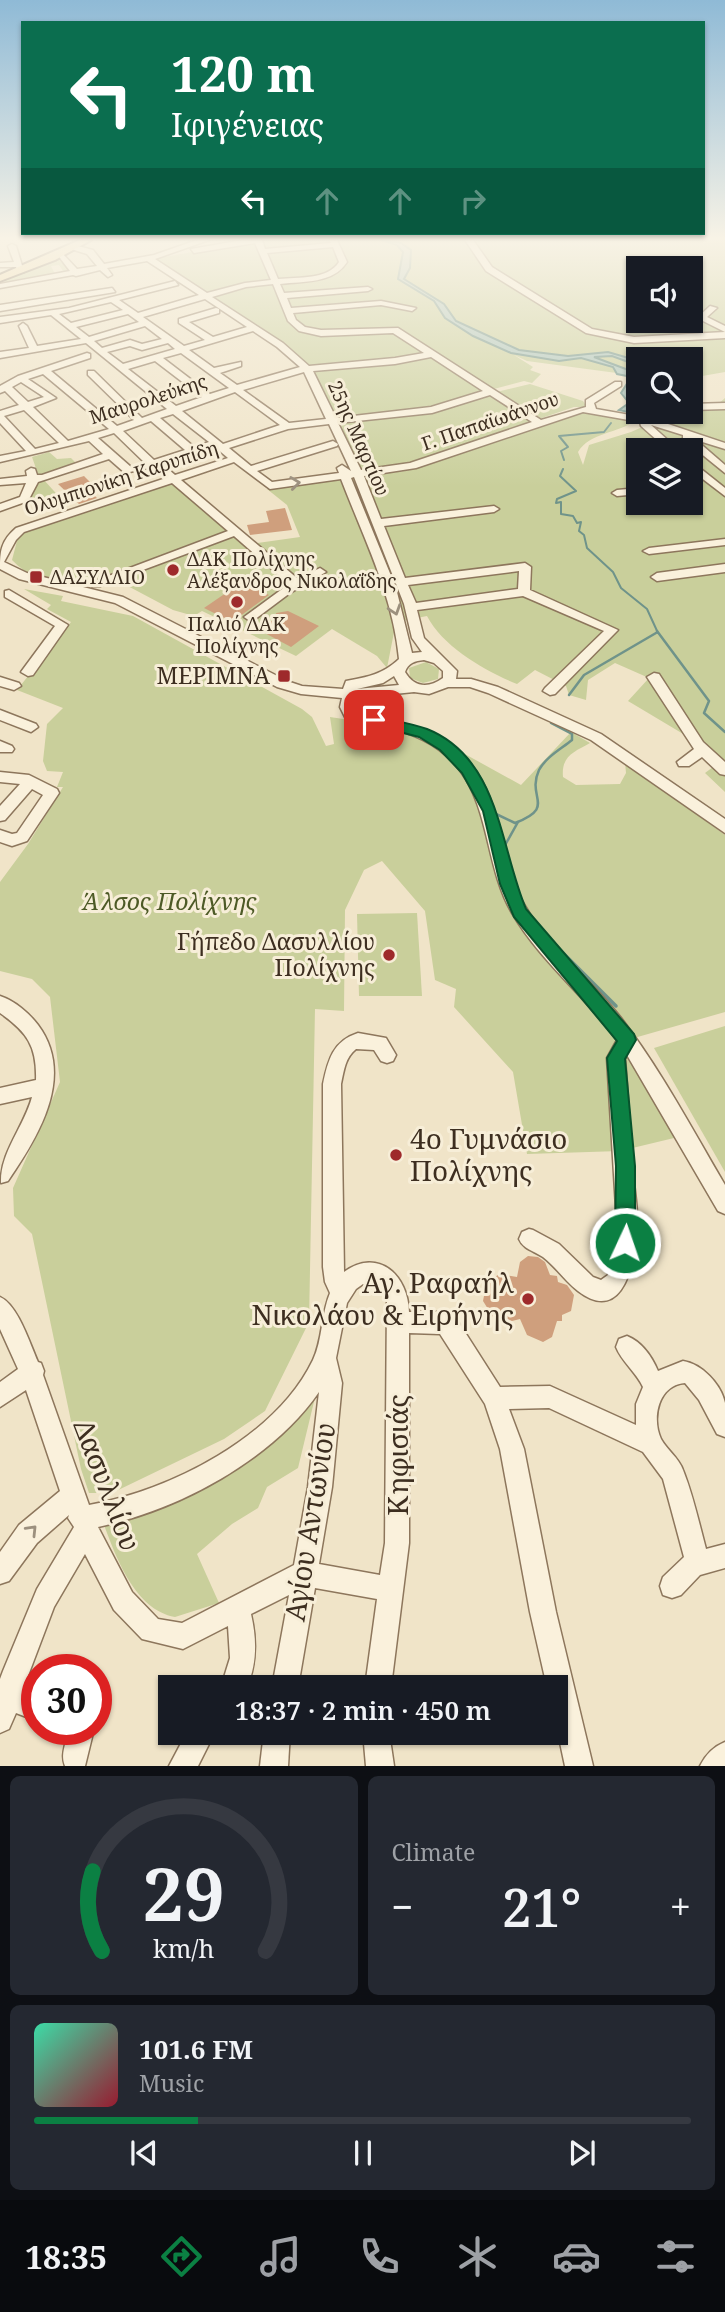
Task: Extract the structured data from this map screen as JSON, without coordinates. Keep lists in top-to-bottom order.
{
  "streets": {
    "street": [
      "Μαυρολεύκης",
      "Γ. Παπαϊωάννου",
      "25ης Μαρτίου",
      "Ολυμπιονίκη Καρυπίδη",
      "Κηφισιάς",
      "Δασυλλίου",
      "Αγίου Αντωνίου"
    ]
  },
  "crossings": [
    ["Μαυρολεύκης", "Γ. Παπαϊωάννου"],
    ["Μαυρολεύκης", "25ης Μαρτίου"],
    ["Γ. Παπαϊωάννου", "25ης Μαρτίου"],
    ["Γ. Παπαϊωάννου", "Ολυμπιονίκη Καρυπίδη"],
    ["Δασυλλίου", "Αγίου Αντωνίου"]
  ],
  "parks": ["Άλσος Πολίχνης"],
  "places": {
    "other": [
      "ΔΑΚ Πολίχνης Αλέξανδρος Νικολαΐδης",
      "Παλιό ΔΑΚ Πολίχνης",
      "Γήπεδο Δασυλλίου Πολίχνης",
      "4ο Γυμνάσιο Πολίχνης",
      "Αγ. Ραφαήλ Νικολάου & Ειρήνης"
    ],
    "transit": ["ΔΑΣΥΛΛΙΟ", "ΜΕΡΙΜΝΑ"]
  },
  "page": {
    "turn": ["120 m", "Ιφιγένειας"],
    "limit": "30",
    "trip": "18:37 · 2 min · 450 m",
    "tile": "Climate",
    "heat": ["−", "21°", "+"],
    "song": ["101.6 FM", "Music"],
    "tabs": "18:35",
    "gauge": ["29", "km/h"]
  }
}
